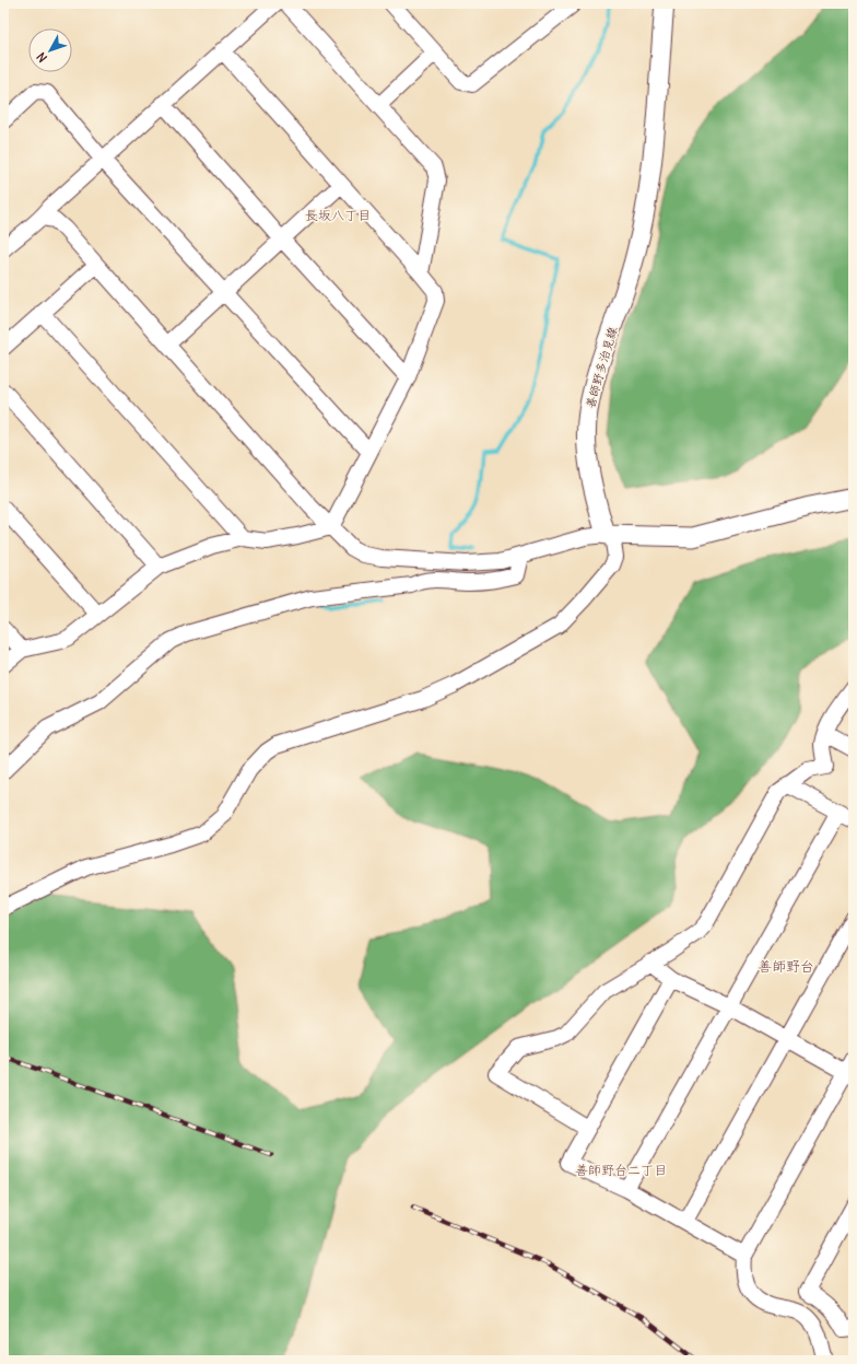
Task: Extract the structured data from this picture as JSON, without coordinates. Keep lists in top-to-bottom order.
{
  "streets": {
    "main road": ["善師野多治見線"]
  },
  "districts": ["長坂八丁目", "善師野台", "善師野台二丁目"],
  "north": "bottom left"
}
